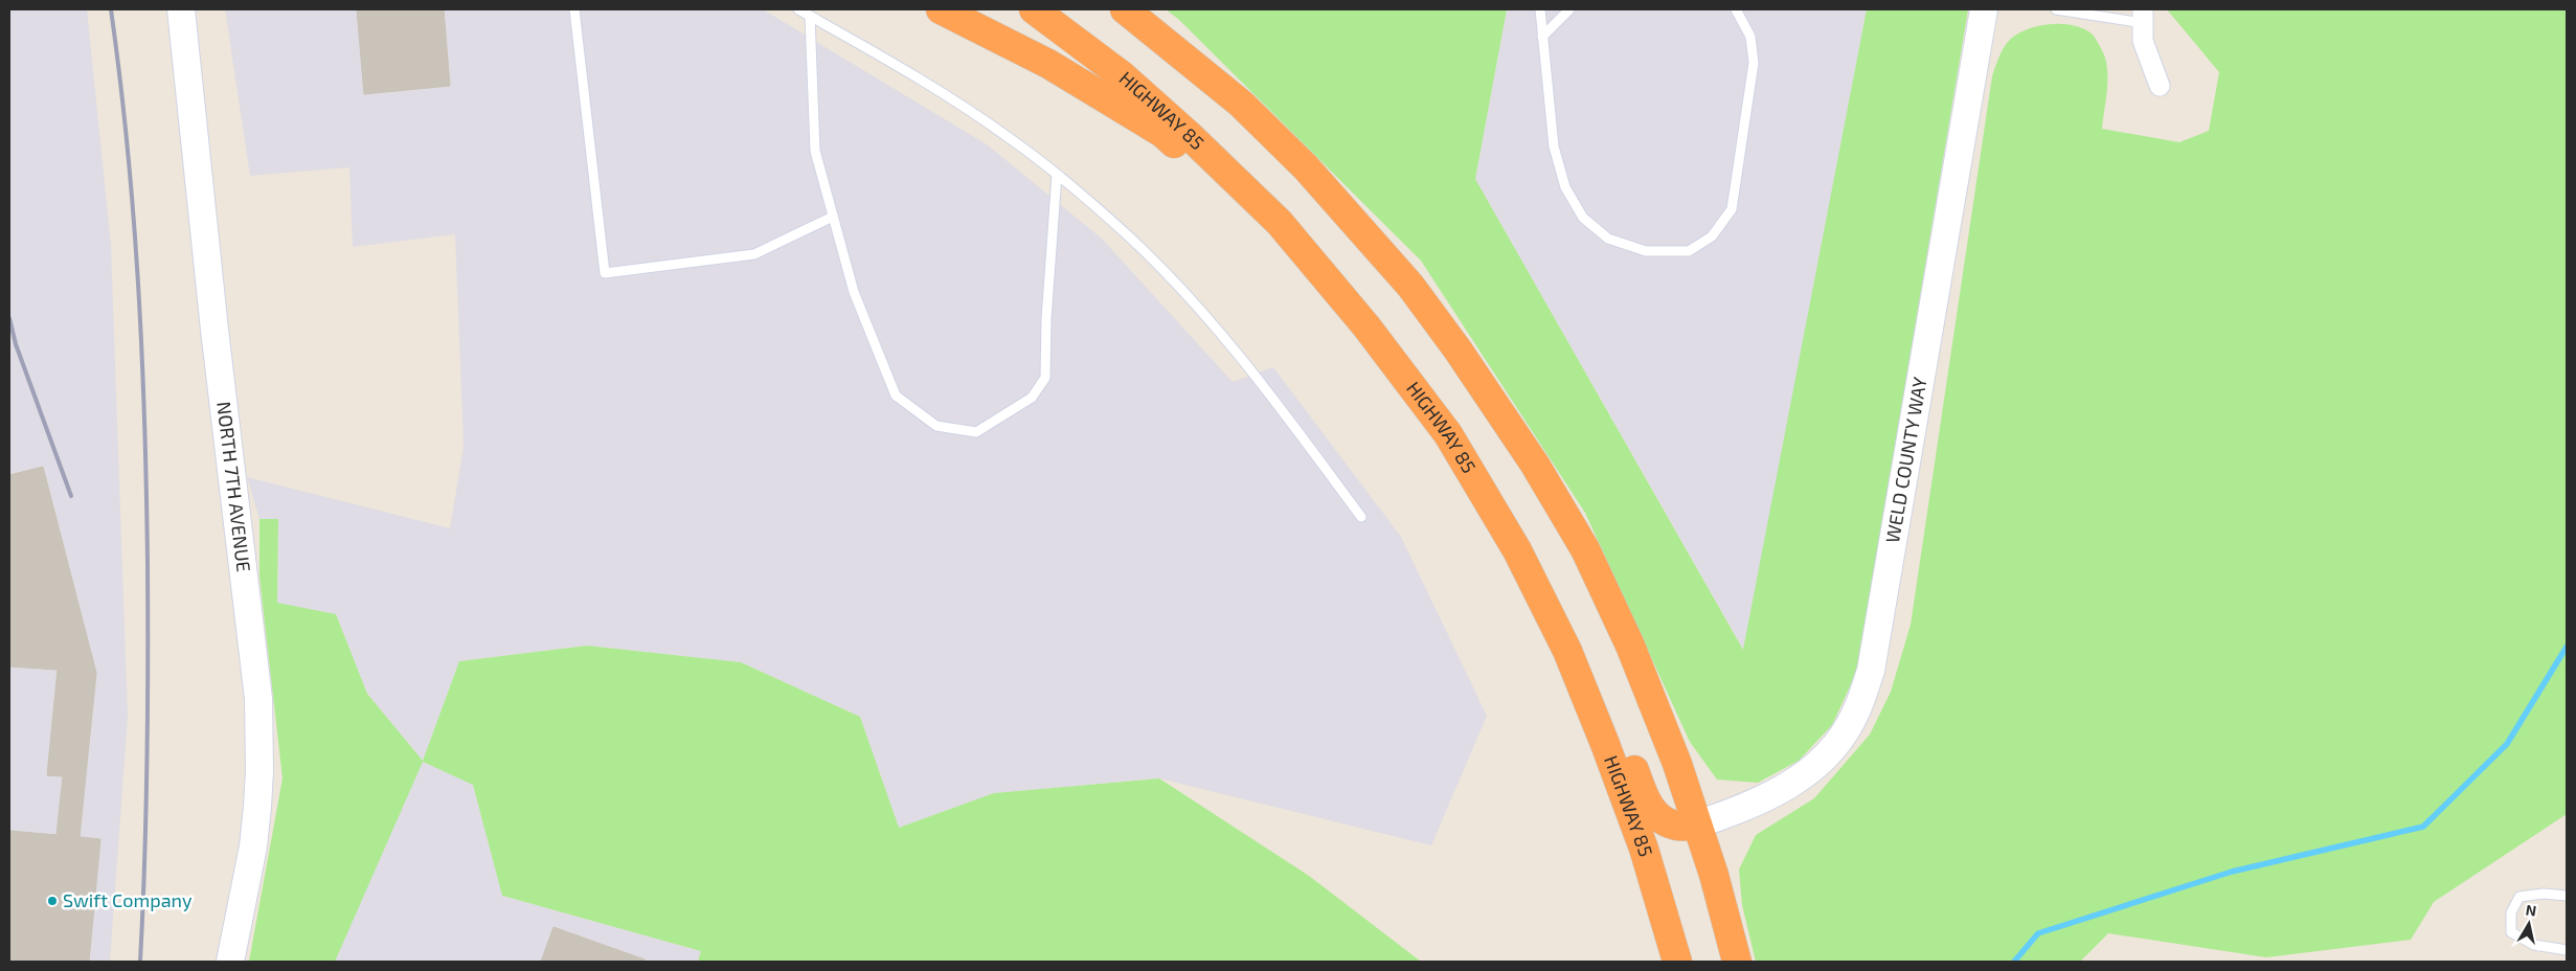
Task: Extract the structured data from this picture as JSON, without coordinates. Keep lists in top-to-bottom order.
{
  "streets": {
    "highway": ["HIGHWAY 85"],
    "street": ["WELD COUNTY WAY", "NORTH 7TH AVENUE"]
  },
  "places": ["Swift Company"],
  "north": "top"
}
